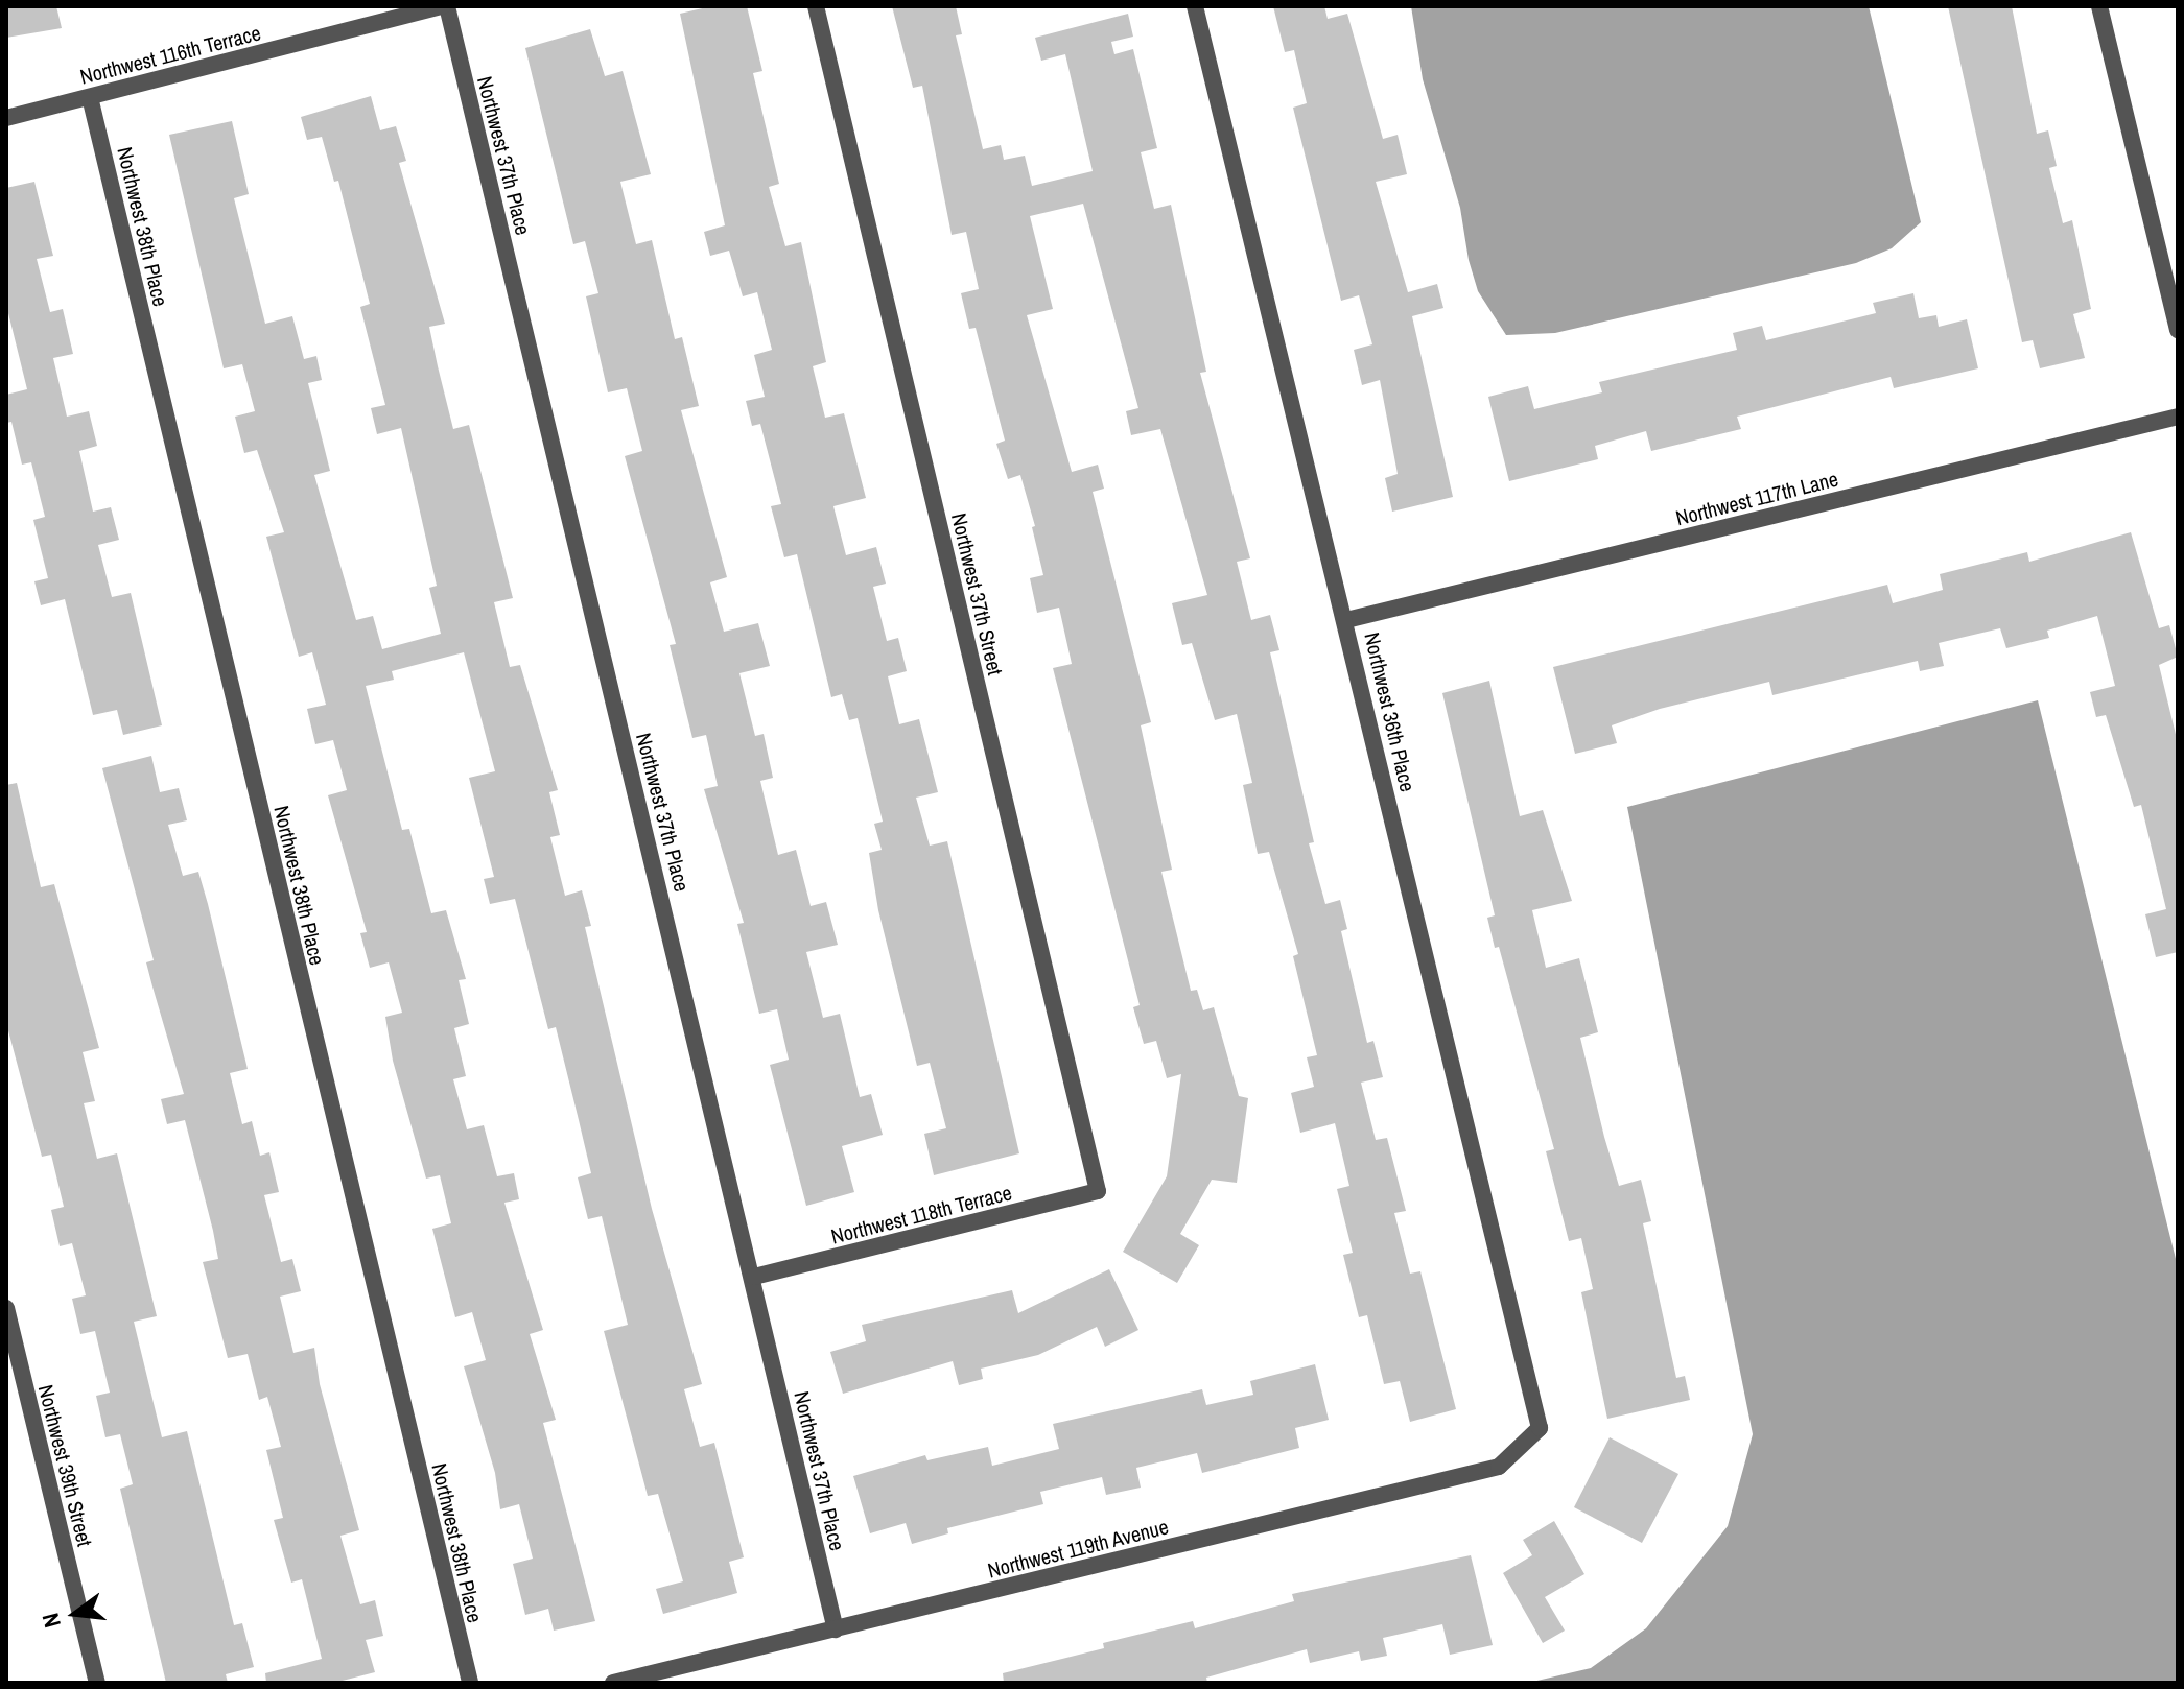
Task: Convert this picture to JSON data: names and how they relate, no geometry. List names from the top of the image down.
{
  "streets": {
    "street": [
      "Northwest 116th Terrace",
      "Northwest 37th Place",
      "Northwest 38th Place",
      "Northwest 117th Lane",
      "Northwest 37th Street",
      "Northwest 36th Place",
      "Northwest 118th Terrace",
      "Northwest 39th Street",
      "Northwest 119th Avenue"
    ]
  },
  "crossings": [
    ["Northwest 116th Terrace", "Northwest 37th Place"],
    ["Northwest 116th Terrace", "Northwest 38th Place"],
    ["Northwest 37th Place", "Northwest 118th Terrace"],
    ["Northwest 37th Place", "Northwest 119th Avenue"],
    ["Northwest 117th Lane", "Northwest 36th Place"],
    ["Northwest 37th Street", "Northwest 118th Terrace"],
    ["Northwest 36th Place", "Northwest 119th Avenue"]
  ],
  "north": "left"
}
